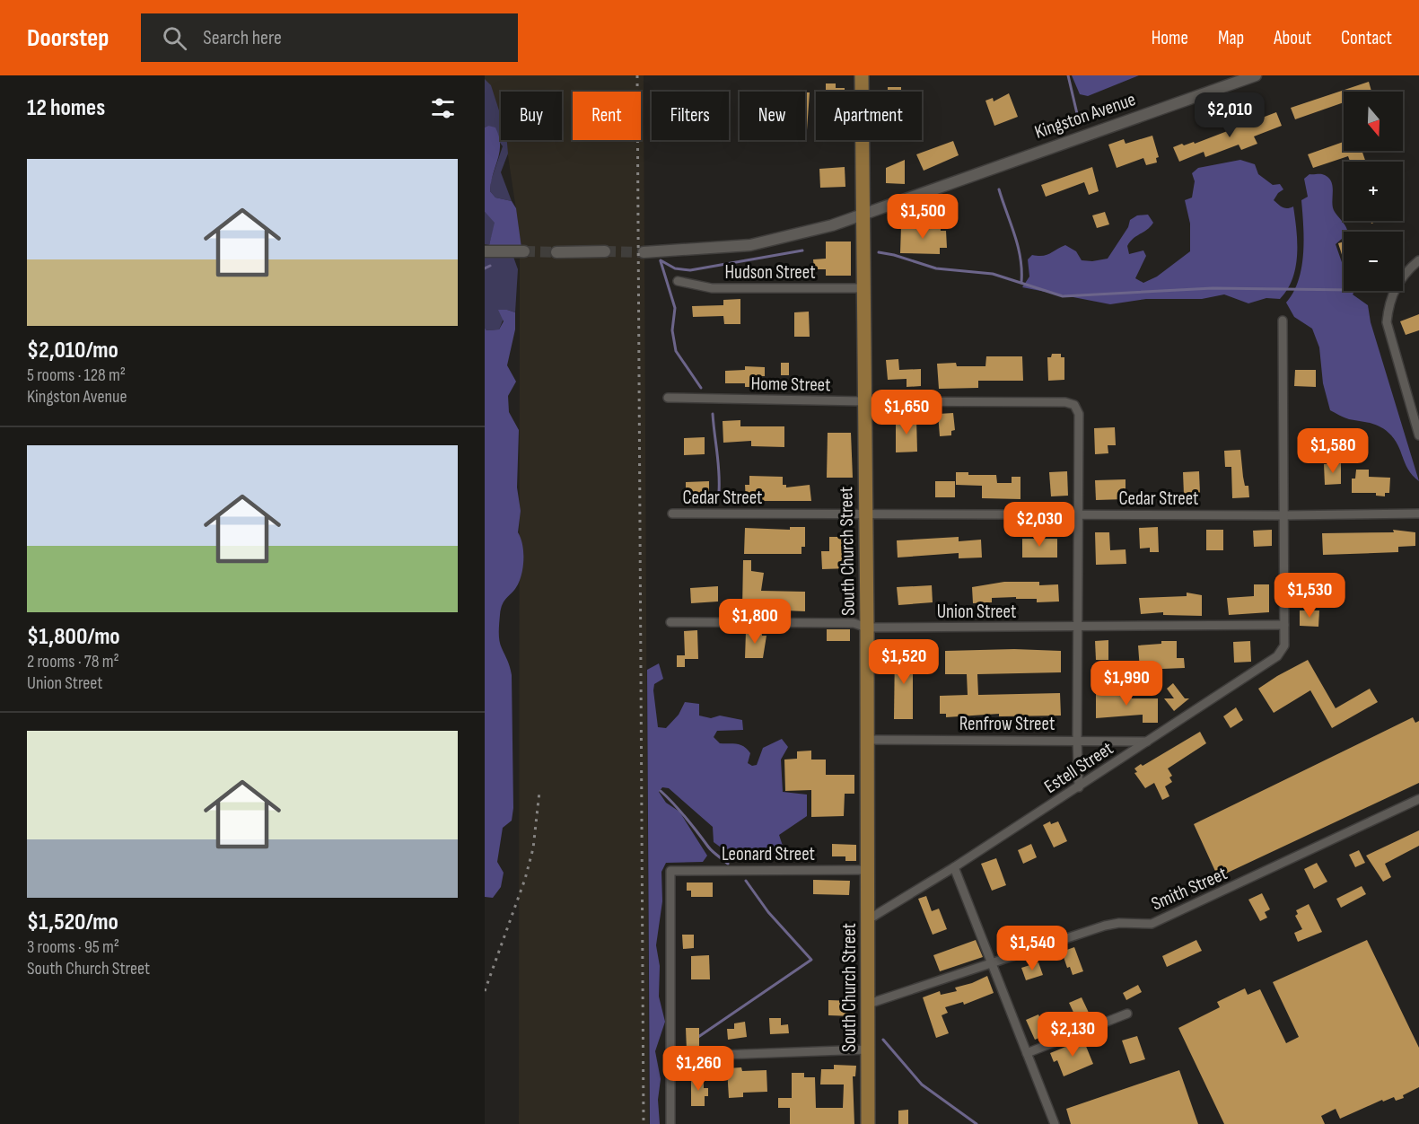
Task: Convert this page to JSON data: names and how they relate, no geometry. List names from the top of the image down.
{
  "streets": {
    "main road": ["South Church Street"],
    "street": [
      "Kingston Avenue",
      "Hudson Street",
      "Home Street",
      "Cedar Street",
      "Union Street",
      "Renfrow Street",
      "Estell Street",
      "Leonard Street",
      "Smith Street"
    ]
  },
  "crossings": [
    ["Kingston Avenue", "South Church Street"],
    ["Hudson Street", "South Church Street"],
    ["Home Street", "Cedar Street"],
    ["Home Street", "South Church Street"],
    ["Cedar Street", "South Church Street"],
    ["Cedar Street", "Estell Street"],
    ["South Church Street", "Union Street"],
    ["South Church Street", "Renfrow Street"],
    ["South Church Street", "Estell Street"],
    ["South Church Street", "Leonard Street"],
    ["South Church Street", "Smith Street"],
    ["Union Street", "Estell Street"],
    ["Renfrow Street", "Estell Street"]
  ],
  "north": "bottom",
  "page": {
    "header": "Doorstep",
    "search": "Search here",
    "nav": [
      "Home",
      "Map",
      "About",
      "Contact"
    ],
    "heading": "12 homes",
    "map_buttons": ["+", "−"],
    "chip": [
      "Buy",
      "Rent",
      "Filters",
      "New",
      "Apartment"
    ],
    "price": [
      "$2,010",
      "$1,500",
      "$1,650",
      "$1,580",
      "$2,030",
      "$1,530",
      "$1,800",
      "$1,520",
      "$1,990",
      "$1,540",
      "$2,130",
      "$1,260"
    ],
    "list": [
      {
        "name": "$2,010/mo",
        "note": "5 rooms · 128 m² · Kingston Avenue"
      },
      {
        "name": "$1,800/mo",
        "note": "2 rooms · 78 m² · Union Street"
      },
      {
        "name": "$1,520/mo",
        "note": "3 rooms · 95 m² · South Church Street"
      }
    ]
  }
}
